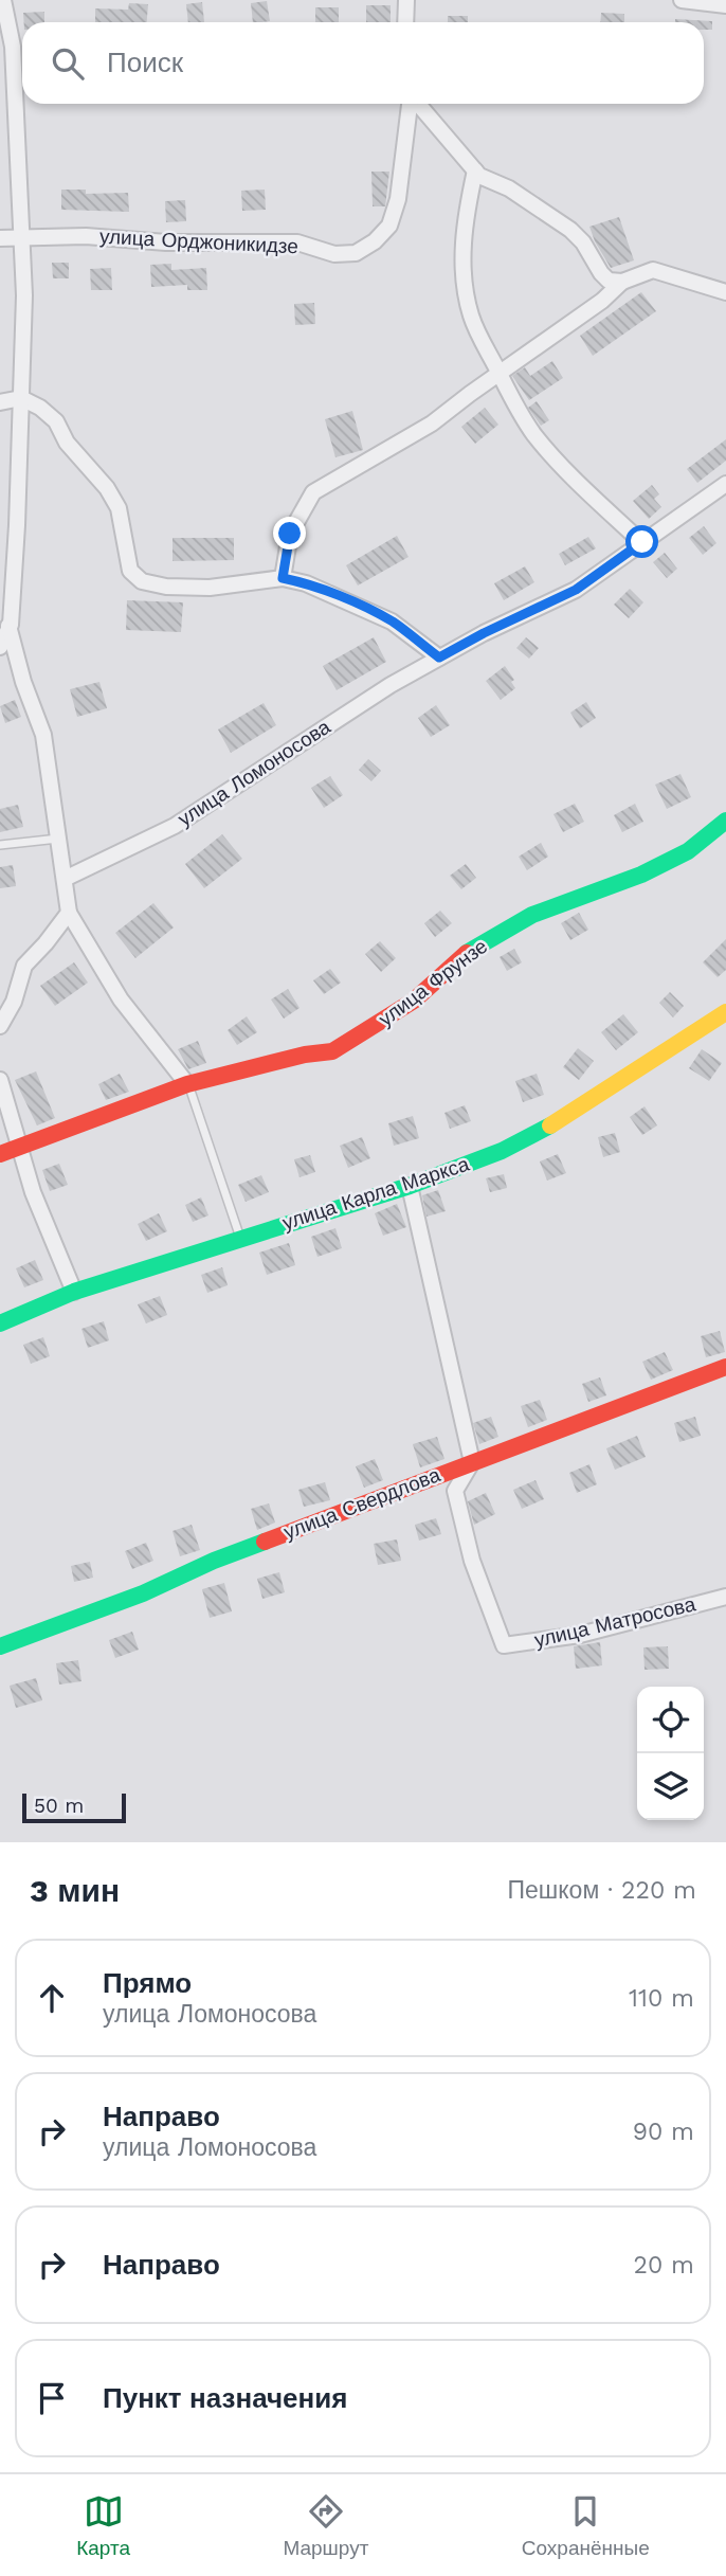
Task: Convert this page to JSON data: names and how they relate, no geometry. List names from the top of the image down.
{
  "streets": {
    "street": [
      "улица Орджоникидзе",
      "улица Ломоносова",
      "улица Фрунзе",
      "улица Карла Маркса",
      "улица Свердлова",
      "улица Матросова"
    ]
  },
  "crossings": [
    ["улица Свердлова", "улица Матросова"]
  ],
  "scale_bar": "50 m",
  "page": {
    "search": "Поиск",
    "scale": "50 m",
    "heading": ["3 мин", "Пешком · 220 m"],
    "list": [
      ["Прямо", "улица Ломоносова", "110 m"],
      ["Направо", "улица Ломоносова", "90 m"],
      ["Направо", "20 m"],
      "Пункт назначения"
    ],
    "nav": ["Карта", "Маршрут", "Сохранённые"]
  }
}
